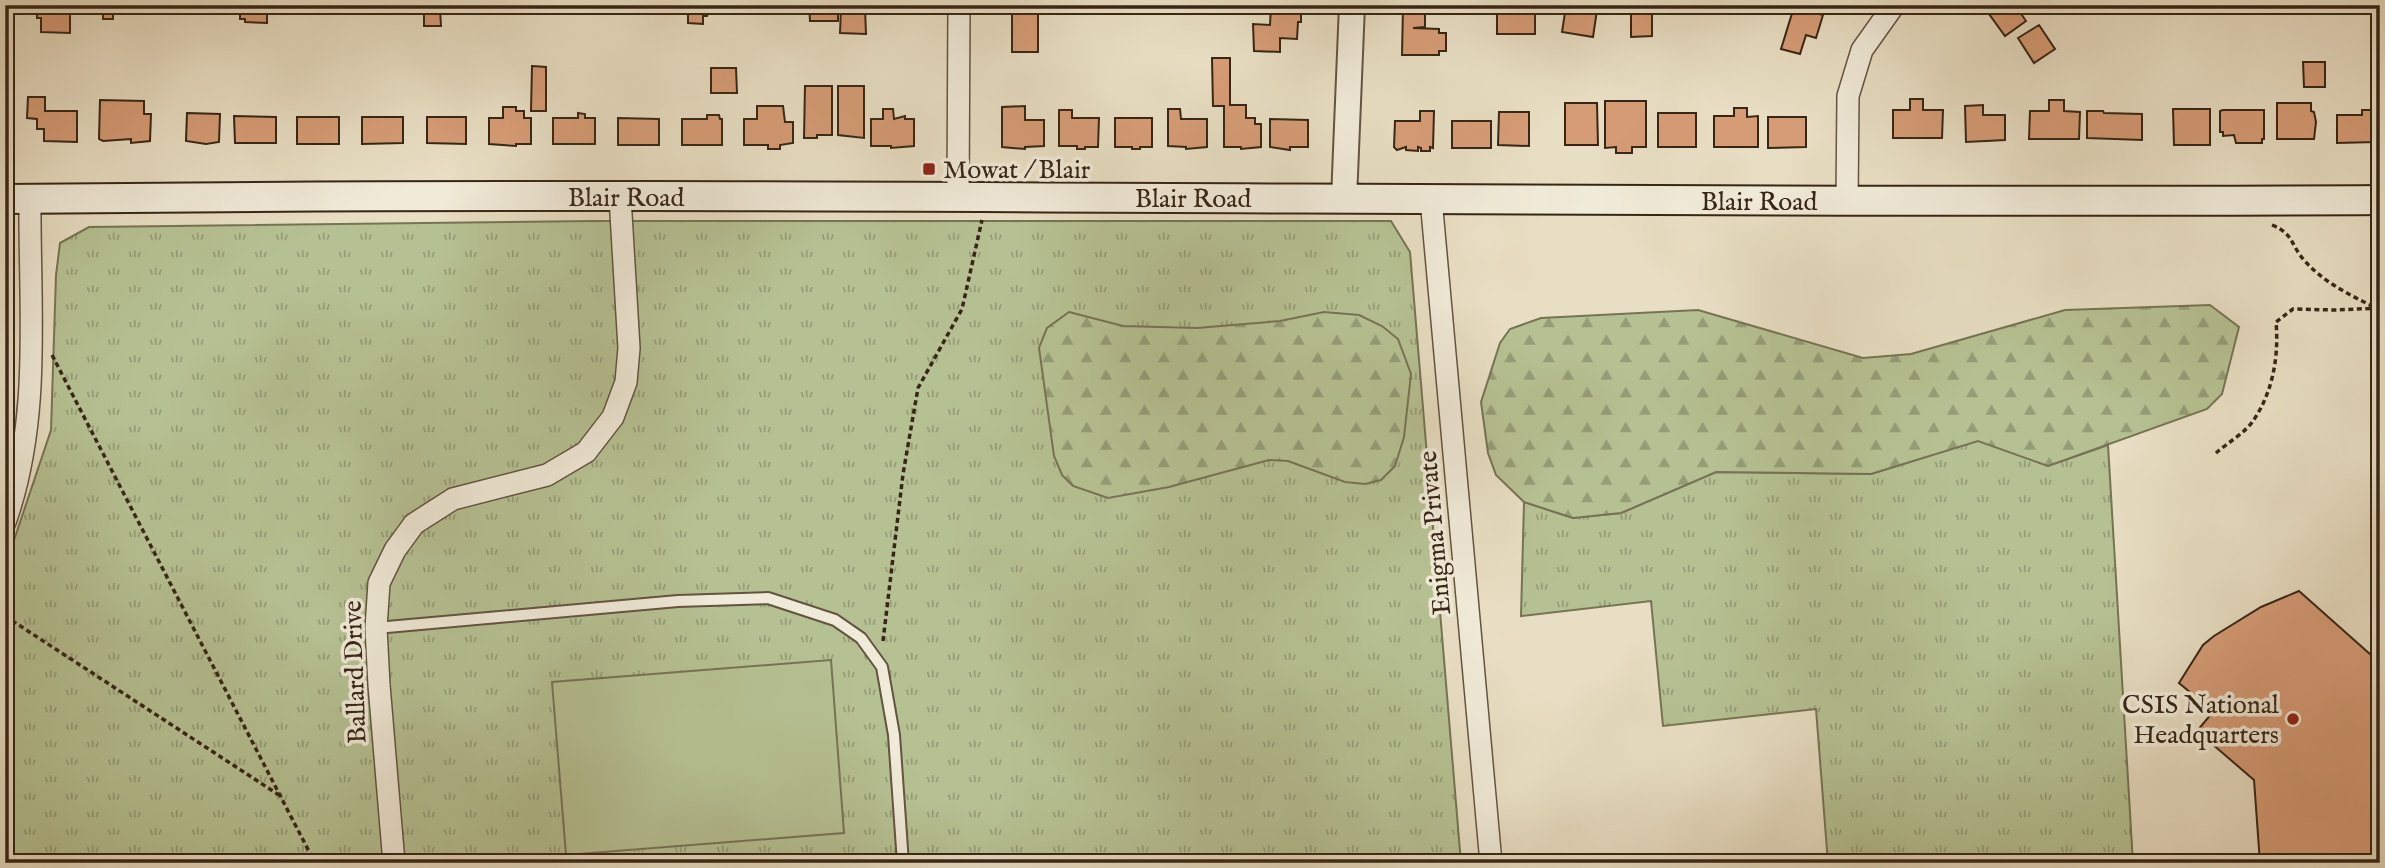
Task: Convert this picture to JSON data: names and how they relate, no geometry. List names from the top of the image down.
{
  "streets": {
    "main road": ["Blair Road"],
    "street": ["Enigma Private", "Ballard Drive"]
  },
  "crossings": [
    ["Blair Road", "Enigma Private"],
    ["Blair Road", "Ballard Drive"]
  ],
  "places": {
    "transit": ["Mowat / Blair"],
    "other": ["CSIS National Headquarters"]
  }
}
